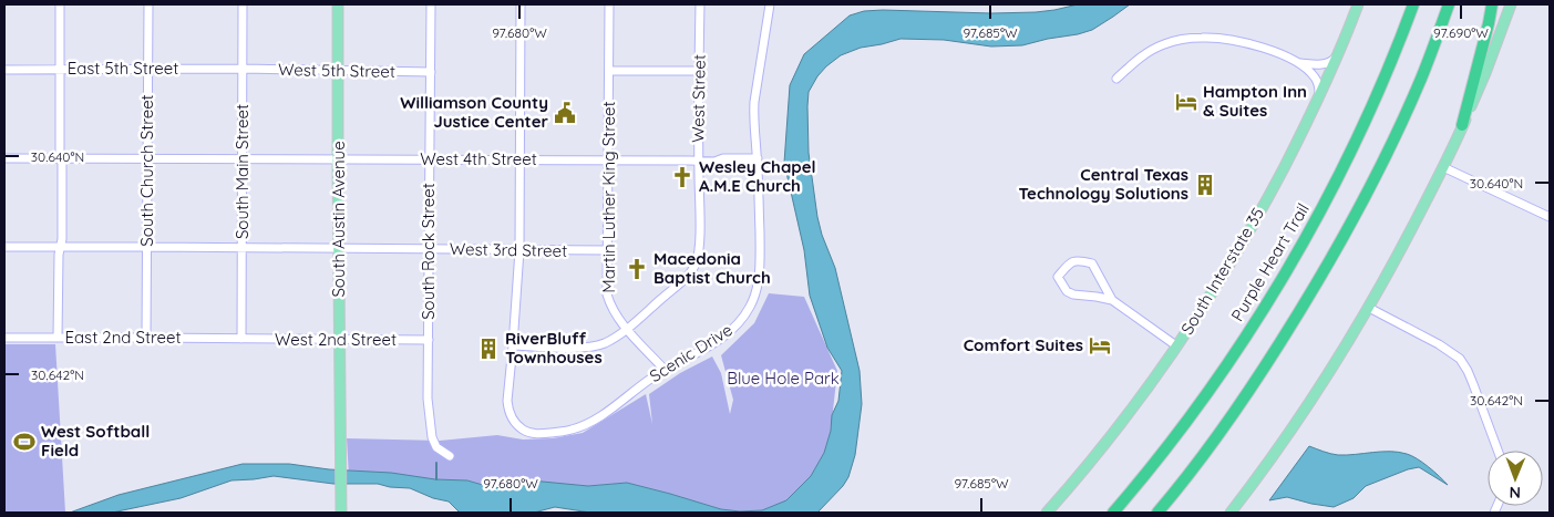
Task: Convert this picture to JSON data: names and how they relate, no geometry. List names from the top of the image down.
{
  "streets": {
    "highway": ["Purple Heart Trail"],
    "main road": ["South Austin Avenue", "South Interstate 35"],
    "street": [
      "East 5th Street",
      "West 5th Street",
      "West Street",
      "West 4th Street",
      "South Church Street",
      "South Main Street",
      "Martin Luther King Street",
      "West 3rd Street",
      "South Rock Street",
      "East 2nd Street",
      "West 2nd Street",
      "Scenic Drive"
    ]
  },
  "crossings": [
    ["East 5th Street", "West 5th Street"],
    ["East 5th Street", "South Church Street"],
    ["East 5th Street", "South Main Street"],
    ["West 5th Street", "South Main Street"],
    ["West 5th Street", "South Austin Avenue"],
    ["West 5th Street", "South Rock Street"],
    ["West Street", "West 4th Street"],
    ["West Street", "Martin Luther King Street"],
    ["West 4th Street", "South Church Street"],
    ["West 4th Street", "South Main Street"],
    ["West 4th Street", "Martin Luther King Street"],
    ["West 4th Street", "South Austin Avenue"],
    ["West 4th Street", "South Rock Street"],
    ["West 4th Street", "Scenic Drive"],
    ["South Church Street", "West 3rd Street"],
    ["South Church Street", "East 2nd Street"],
    ["South Main Street", "West 3rd Street"],
    ["South Main Street", "East 2nd Street"],
    ["South Main Street", "West 2nd Street"],
    ["Martin Luther King Street", "West 3rd Street"],
    ["Martin Luther King Street", "Scenic Drive"],
    ["South Austin Avenue", "West 3rd Street"],
    ["South Austin Avenue", "West 2nd Street"],
    ["West 3rd Street", "South Rock Street"],
    ["West 3rd Street", "Scenic Drive"],
    ["South Rock Street", "West 2nd Street"],
    ["East 2nd Street", "West 2nd Street"]
  ],
  "parks": ["Blue Hole Park"],
  "places": {
    "hotel": ["Hampton Inn & Suites", "Comfort Suites"],
    "public building": ["Williamson County Justice Center"],
    "church": ["Wesley Chapel A.M.E Church", "Macedonia Baptist Church"],
    "building": ["Central Texas Technology Solutions", "RiverBluff Townhouses"],
    "sports": ["West Softball Field"]
  },
  "north": "bottom",
  "coordinates": [
    "97.680°W",
    "97.685°W",
    "97.690°W",
    "30.640°N",
    "30.642°N"
  ]
}
